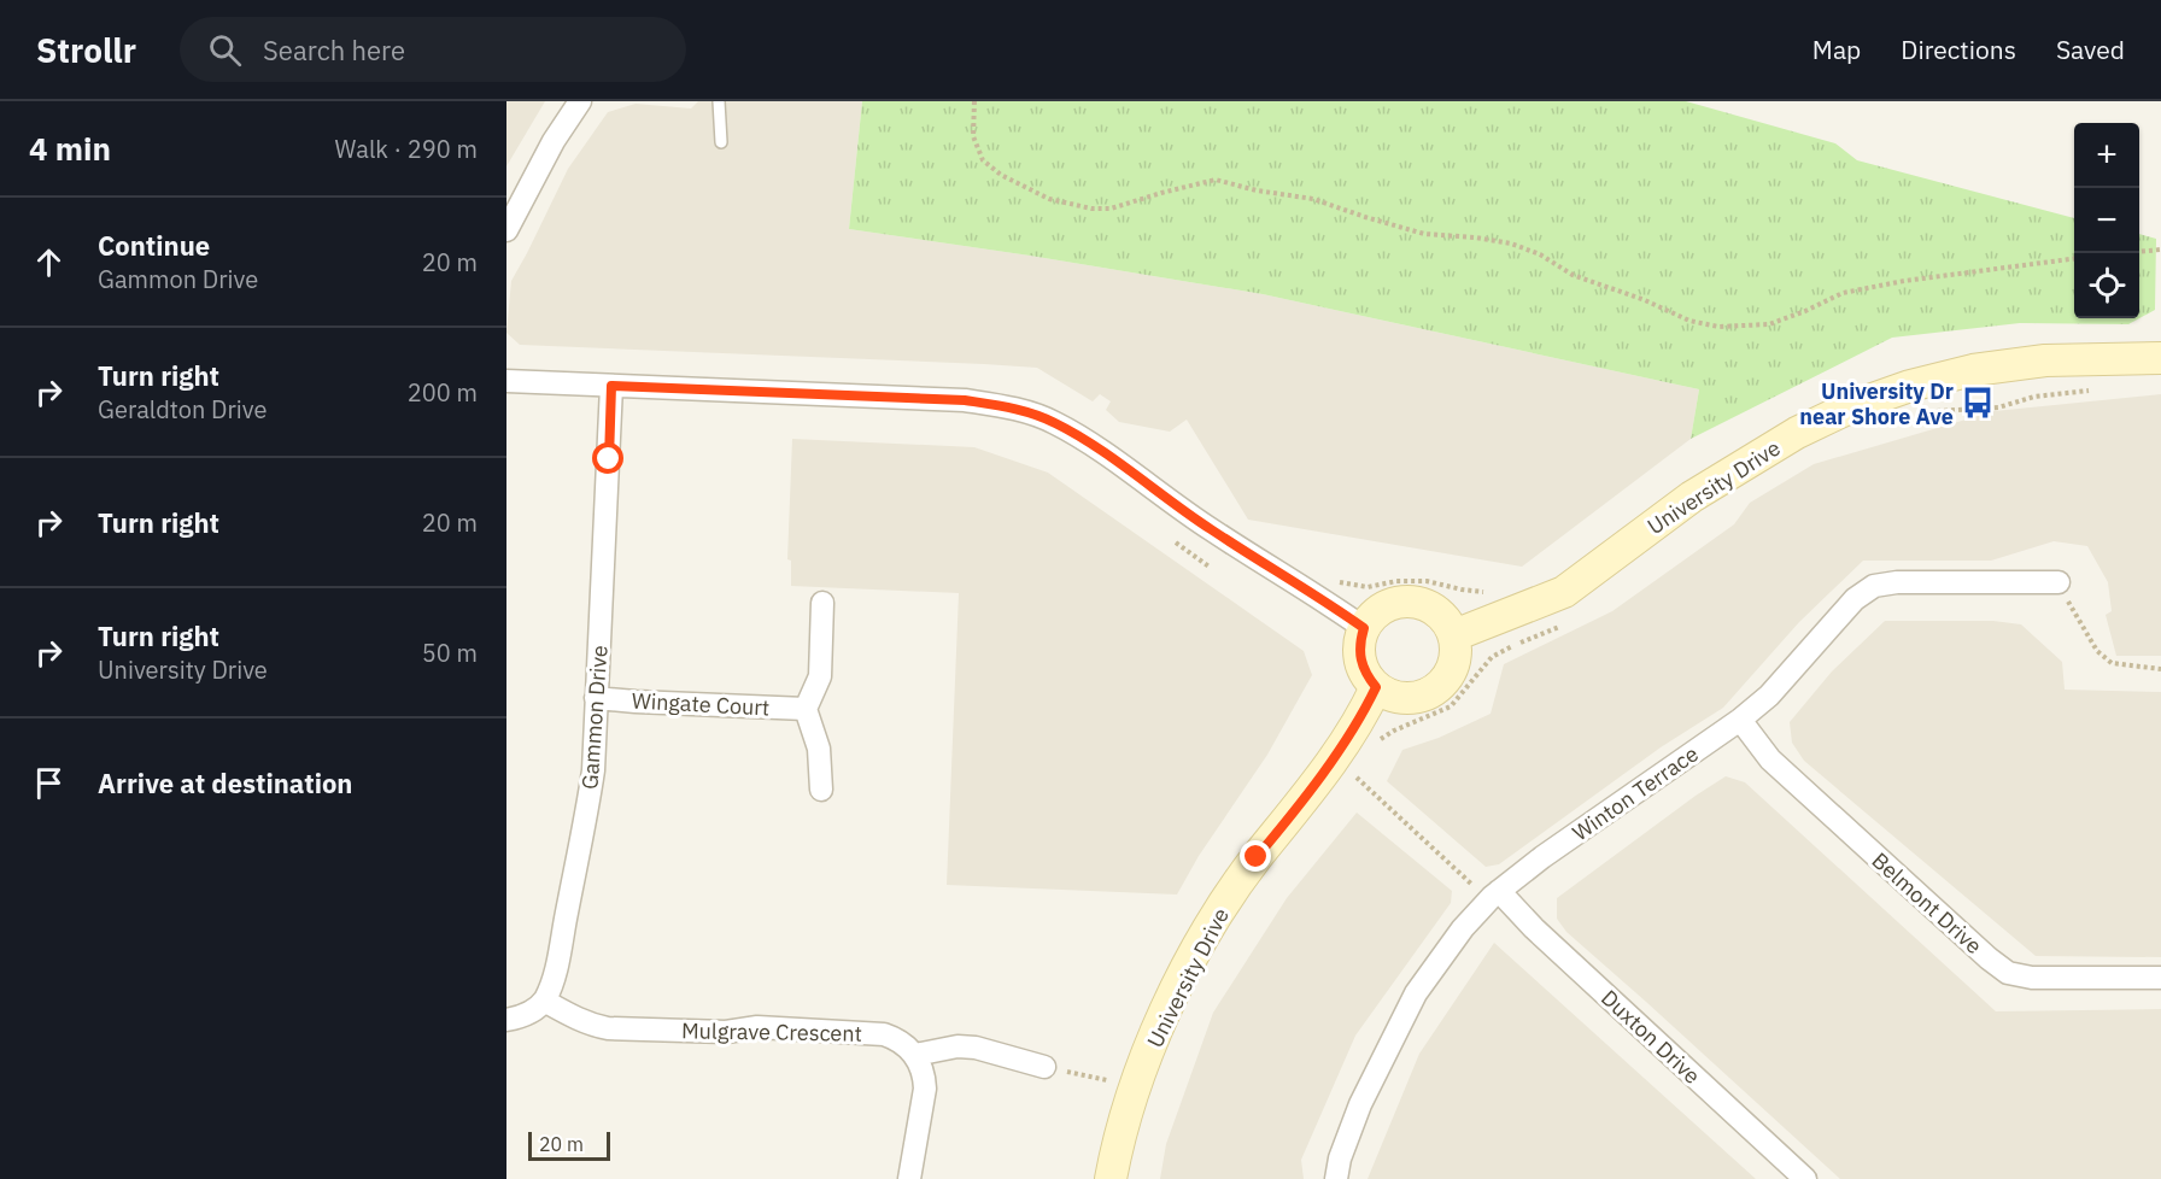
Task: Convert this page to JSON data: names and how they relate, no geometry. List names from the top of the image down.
{
  "streets": {
    "street": [
      "University Drive",
      "Wingate Court",
      "Gammon Drive",
      "Winton Terrace",
      "Belmont Drive",
      "Mulgrave Crescent",
      "Duxton Drive"
    ]
  },
  "crossings": [
    ["Wingate Court", "Gammon Drive"],
    ["Gammon Drive", "Mulgrave Crescent"],
    ["Winton Terrace", "Belmont Drive"],
    ["Winton Terrace", "Duxton Drive"]
  ],
  "places": {
    "bus stop": ["University Dr near Shore Ave"]
  },
  "scale_bar": "20 m",
  "page": {
    "header": "Strollr",
    "search": "Search here",
    "nav": ["Map", "Directions", "Saved"],
    "heading": ["4 min", "Walk · 290 m"],
    "map_buttons": ["+", "−"],
    "list": [
      ["Continue", "Gammon Drive", "20 m"],
      ["Turn right", "Geraldton Drive", "200 m"],
      ["Turn right", "20 m"],
      ["Turn right", "University Drive", "50 m"],
      "Arrive at destination"
    ],
    "scale": "20 m"
  }
}
